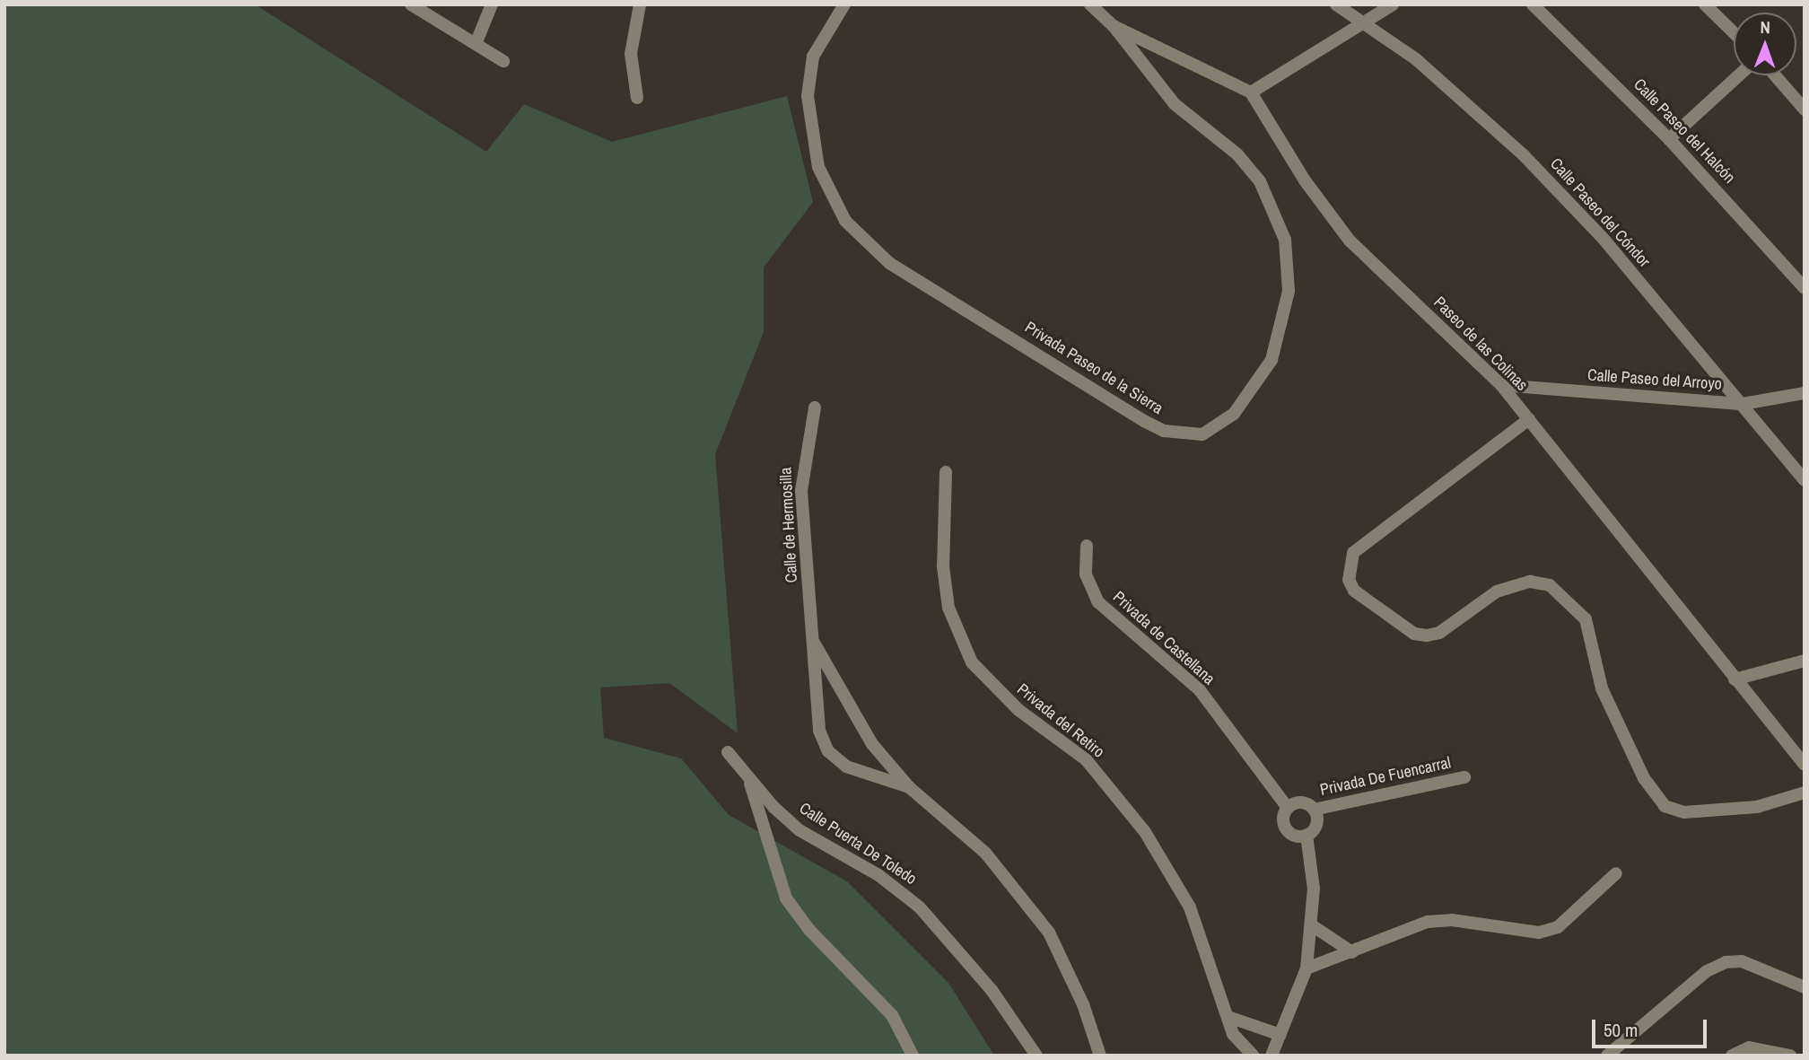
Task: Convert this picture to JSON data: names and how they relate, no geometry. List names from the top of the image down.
{
  "streets": {
    "street": [
      "Calle Paseo del Halcón",
      "Calle Paseo del Cóndor",
      "Paseo de las Colinas",
      "Privada Paseo de la Sierra",
      "Calle Paseo del Arroyo",
      "Calle de Hermosilla",
      "Privada de Castellana",
      "Privada del Retiro",
      "Privada De Fuencarral",
      "Calle Puerta De Toledo"
    ]
  },
  "crossings": [
    ["Calle Paseo del Cóndor", "Calle Paseo del Arroyo"],
    ["Paseo de las Colinas", "Calle Paseo del Arroyo"],
    ["Privada de Castellana", "Privada De Fuencarral"]
  ],
  "scale_bar": "50 m",
  "north": "top"
}
